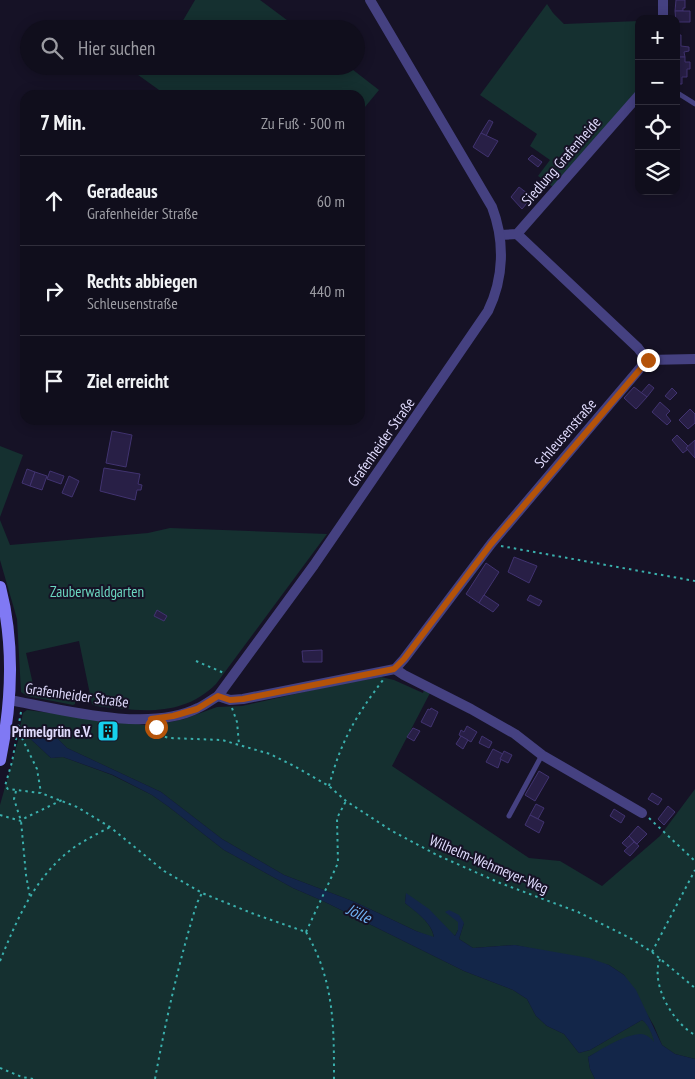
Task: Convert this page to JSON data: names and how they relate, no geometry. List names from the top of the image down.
{
  "streets": {
    "street": ["Siedlung Grafenheide", "Schleusenstraße", "Grafenheider Straße"],
    "path": ["Wilhelm-Wehmeyer-Weg"]
  },
  "crossings": [
    ["Grafenheider Straße", "Wilhelm-Wehmeyer-Weg"]
  ],
  "water": ["Jölle"],
  "parks": ["Zauberwaldgarten"],
  "places": {
    "building": ["Primelgrün e.V."]
  },
  "page": {
    "map_buttons": ["+", "−"],
    "search": "Hier suchen",
    "heading": ["7 Min.", "Zu Fuß · 500 m"],
    "list": [
      ["Geradeaus", "Grafenheider Straße", "60 m"],
      ["Rechts abbiegen", "Schleusenstraße", "440 m"],
      "Ziel erreicht"
    ]
  }
}
